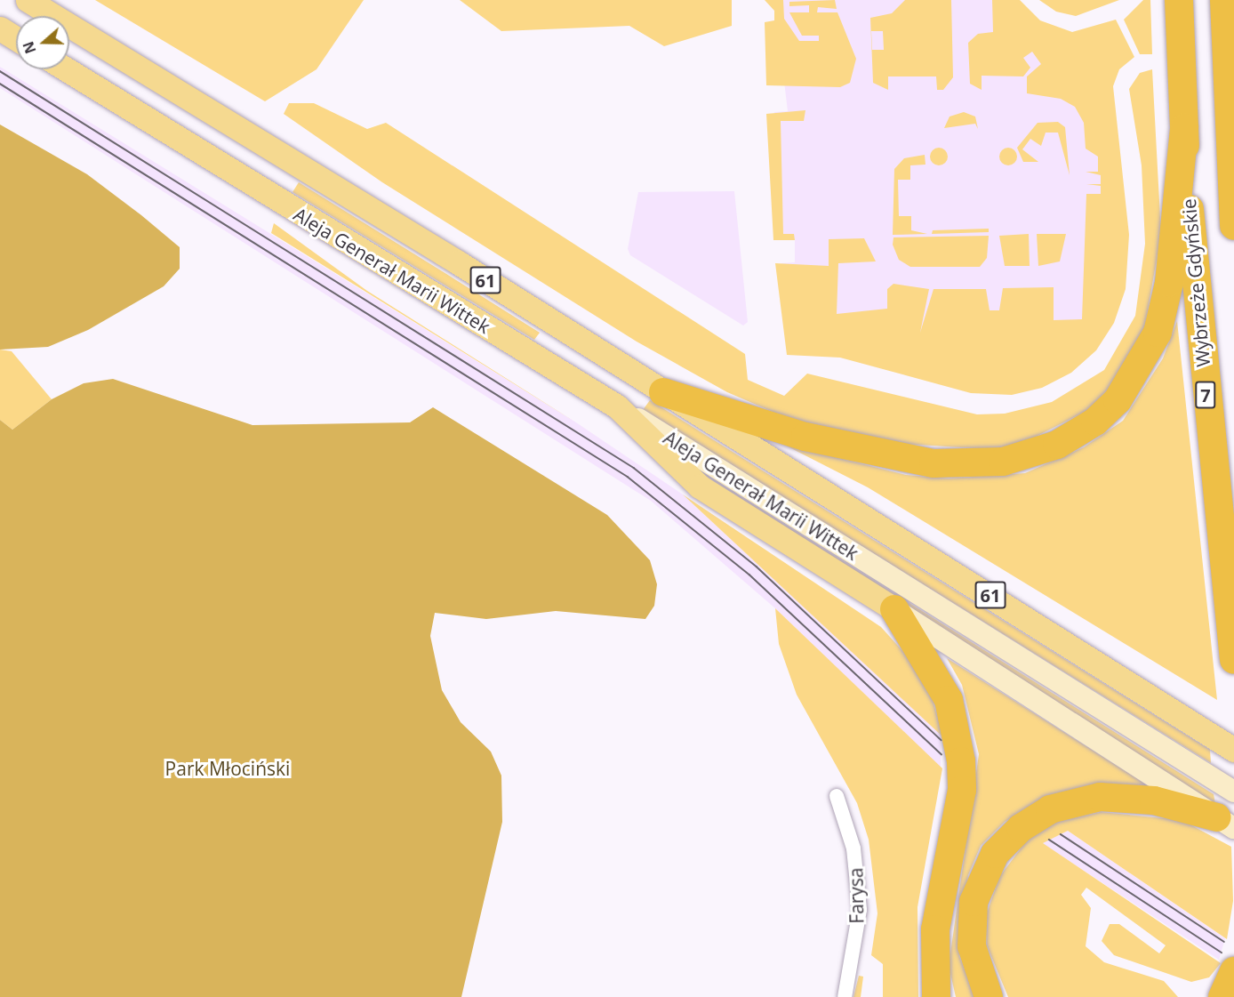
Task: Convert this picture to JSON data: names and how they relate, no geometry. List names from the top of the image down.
{
  "streets": {
    "highway": ["Wybrzeże Gdyńskie", "7"],
    "main road": ["Aleja Generał Marii Wittek", "61"],
    "street": ["Farysa"]
  },
  "crossings": [
    ["Aleja Generał Marii Wittek", "61"]
  ],
  "parks": ["Park Młociński"],
  "north": "left"
}
